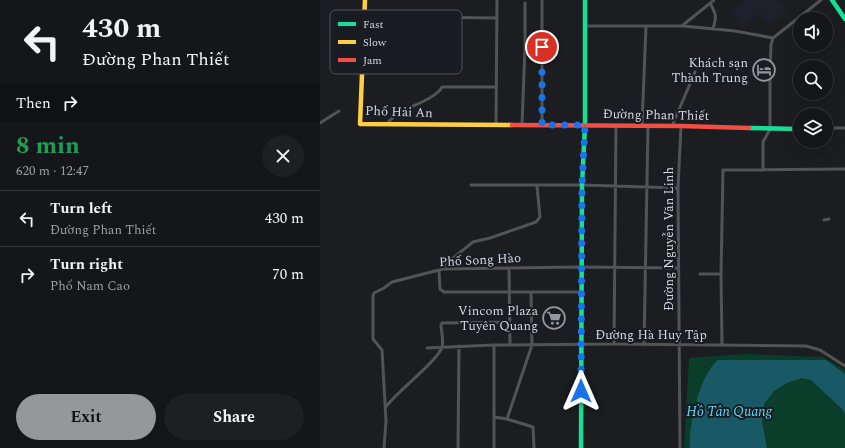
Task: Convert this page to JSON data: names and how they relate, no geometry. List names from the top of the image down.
{
  "streets": {
    "street": [
      "Phố Hải An",
      "Đường Phan Thiết",
      "Đường Nguyễn Văn Linh",
      "Phố Song Hào",
      "Đường Hà Huy Tập"
    ]
  },
  "crossings": [
    ["Phố Hải An", "Đường Phan Thiết"],
    ["Đường Phan Thiết", "Đường Nguyễn Văn Linh"],
    ["Đường Nguyễn Văn Linh", "Phố Song Hào"],
    ["Đường Nguyễn Văn Linh", "Đường Hà Huy Tập"]
  ],
  "water": ["Hồ Tân Quang"],
  "places": {
    "hotel": ["Khách sạn Thành Trung"],
    "supermarket": ["Vincom Plaza Tuyên Quang"]
  },
  "legend": ["Fast", "Slow", "Jam"],
  "page": {
    "turn": ["430 m", "Đường Phan Thiết"],
    "then": "Then",
    "heading": ["8 min", "620 m · 12:47"],
    "list": [
      {
        "name": "Turn left",
        "note": "Đường Phan Thiết",
        "value": "430 m"
      },
      {
        "name": "Turn right",
        "note": "Phố Nam Cao",
        "value": "70 m"
      }
    ],
    "buttons": ["Exit", "Share"]
  }
}
